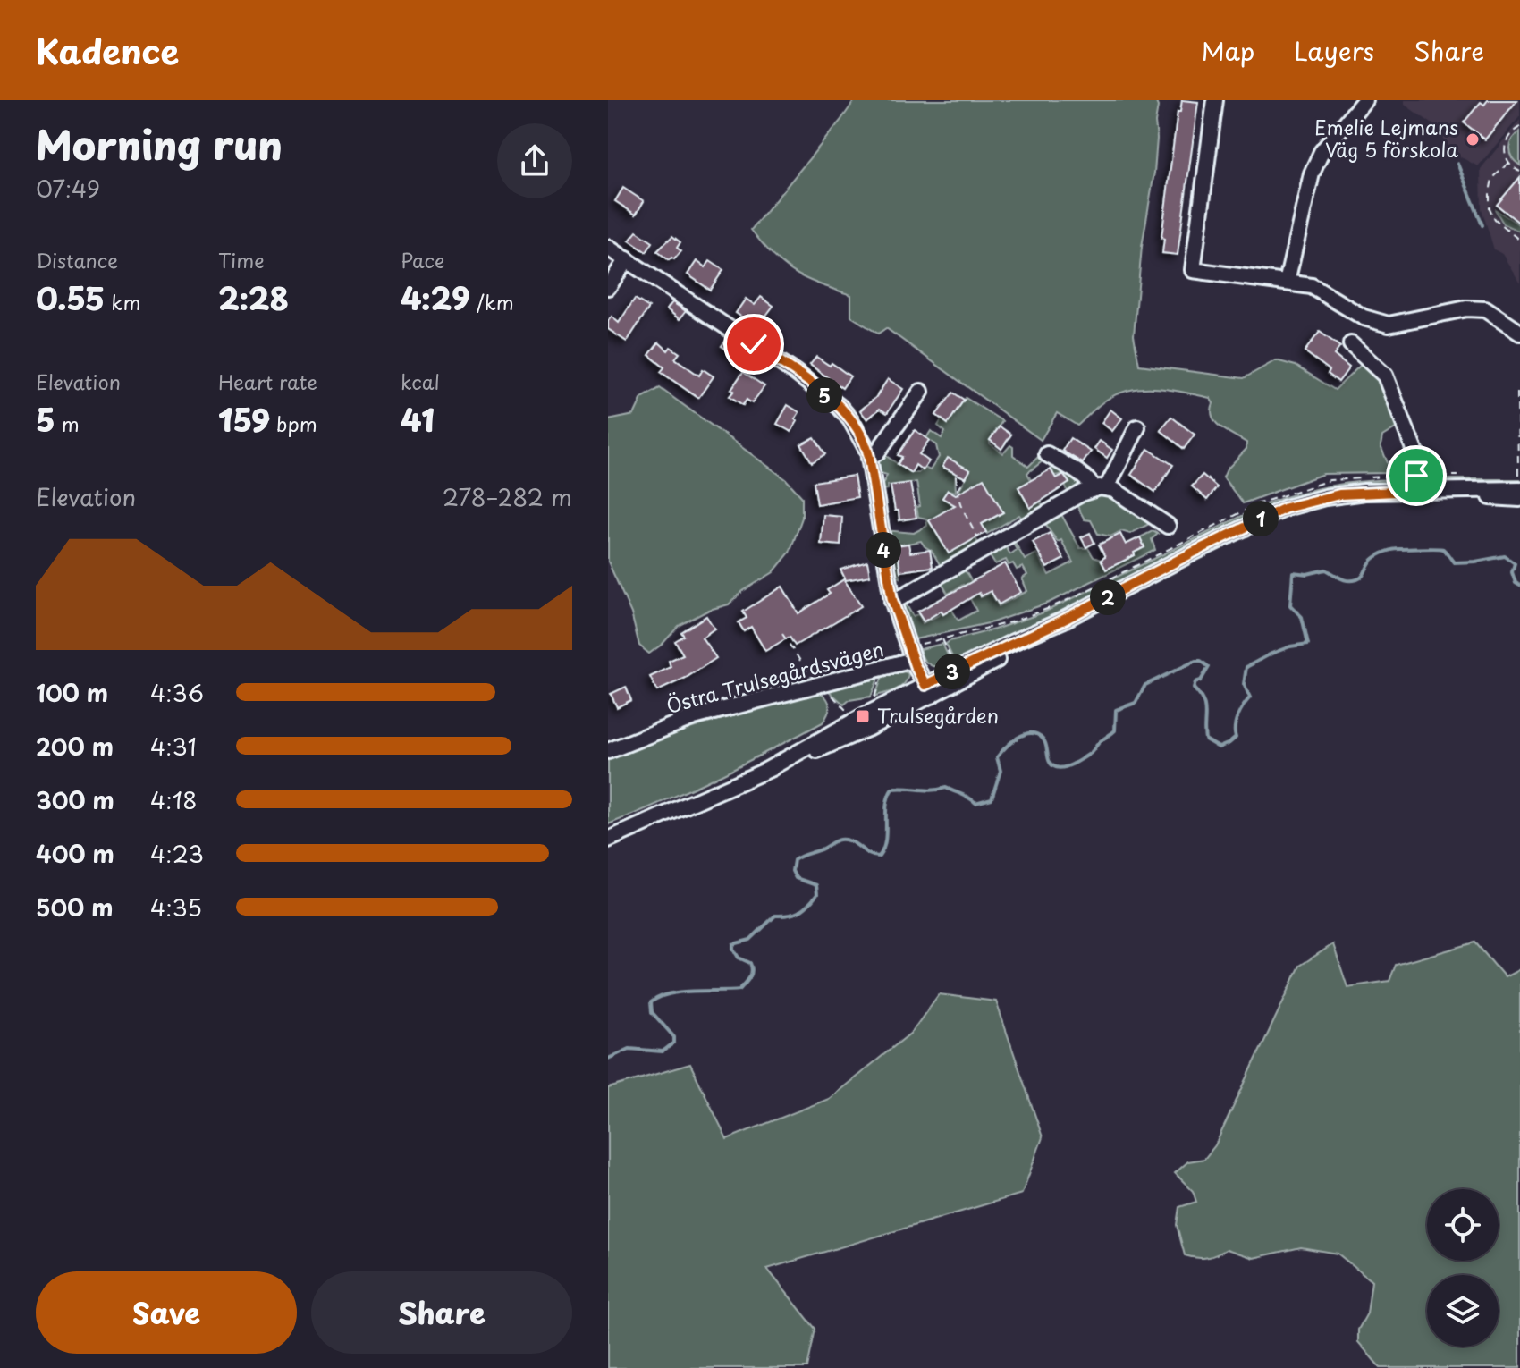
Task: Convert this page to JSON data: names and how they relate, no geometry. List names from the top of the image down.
{
  "streets": {
    "street": ["Östra Trulsegårdsvägen"]
  },
  "places": {
    "other": ["Emelie Lejmans Väg 5 förskola"],
    "transit": ["Trulsegården"]
  },
  "page": {
    "header": "Kadence",
    "nav": ["Map", "Layers", "Share"],
    "heading": ["Morning run", "07:49"],
    "stats": [
      ["Distance", "0.55 km"],
      ["Time", "2:28"],
      ["Pace", "4:29 /km"],
      ["Elevation", "5 m"],
      ["Heart rate", "159 bpm"],
      ["kcal", "41"]
    ],
    "pins": [
      "5",
      "1",
      "4",
      "2",
      "3"
    ],
    "chart": ["Elevation", "278–282 m"],
    "list": [
      {
        "name": "100 m",
        "note": "4:36"
      },
      {
        "name": "200 m",
        "note": "4:31"
      },
      {
        "name": "300 m",
        "note": "4:18"
      },
      {
        "name": "400 m",
        "note": "4:23"
      },
      {
        "name": "500 m",
        "note": "4:35"
      }
    ],
    "buttons": ["Save", "Share"]
  }
}
